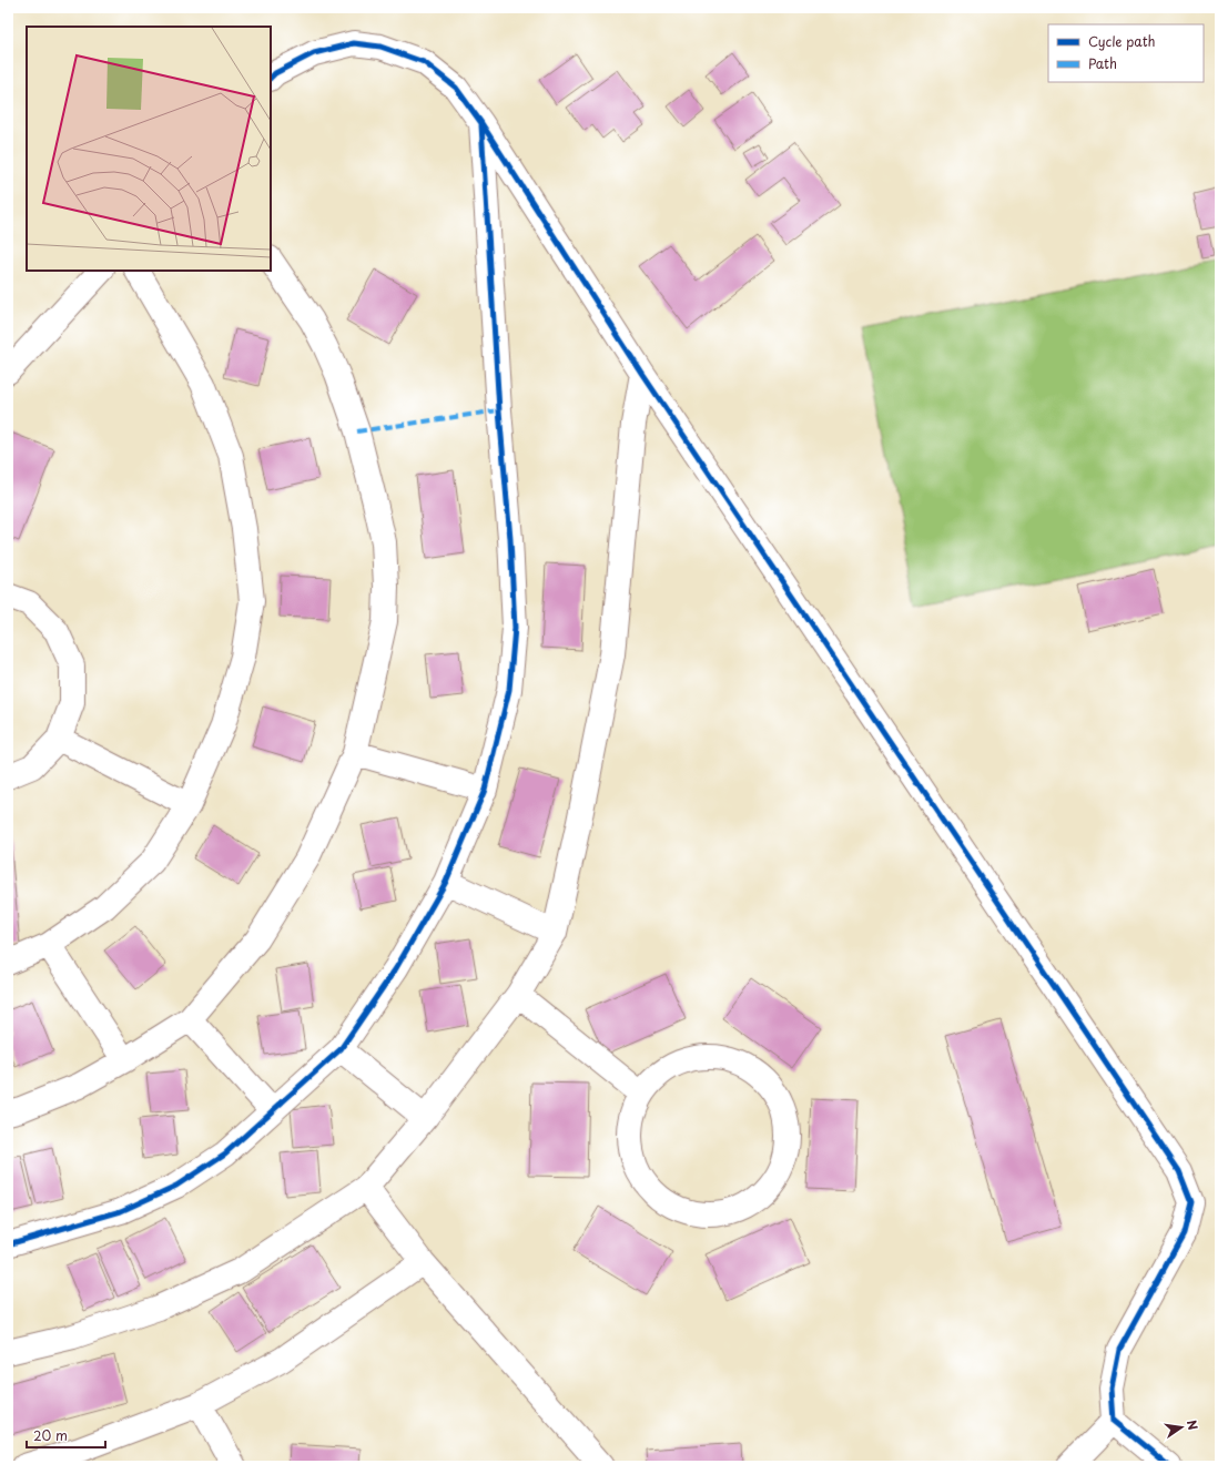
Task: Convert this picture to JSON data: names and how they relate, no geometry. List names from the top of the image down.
{
  "legend": ["Cycle path", "Path"],
  "scale_bar": "20 m",
  "north": "right"
}
